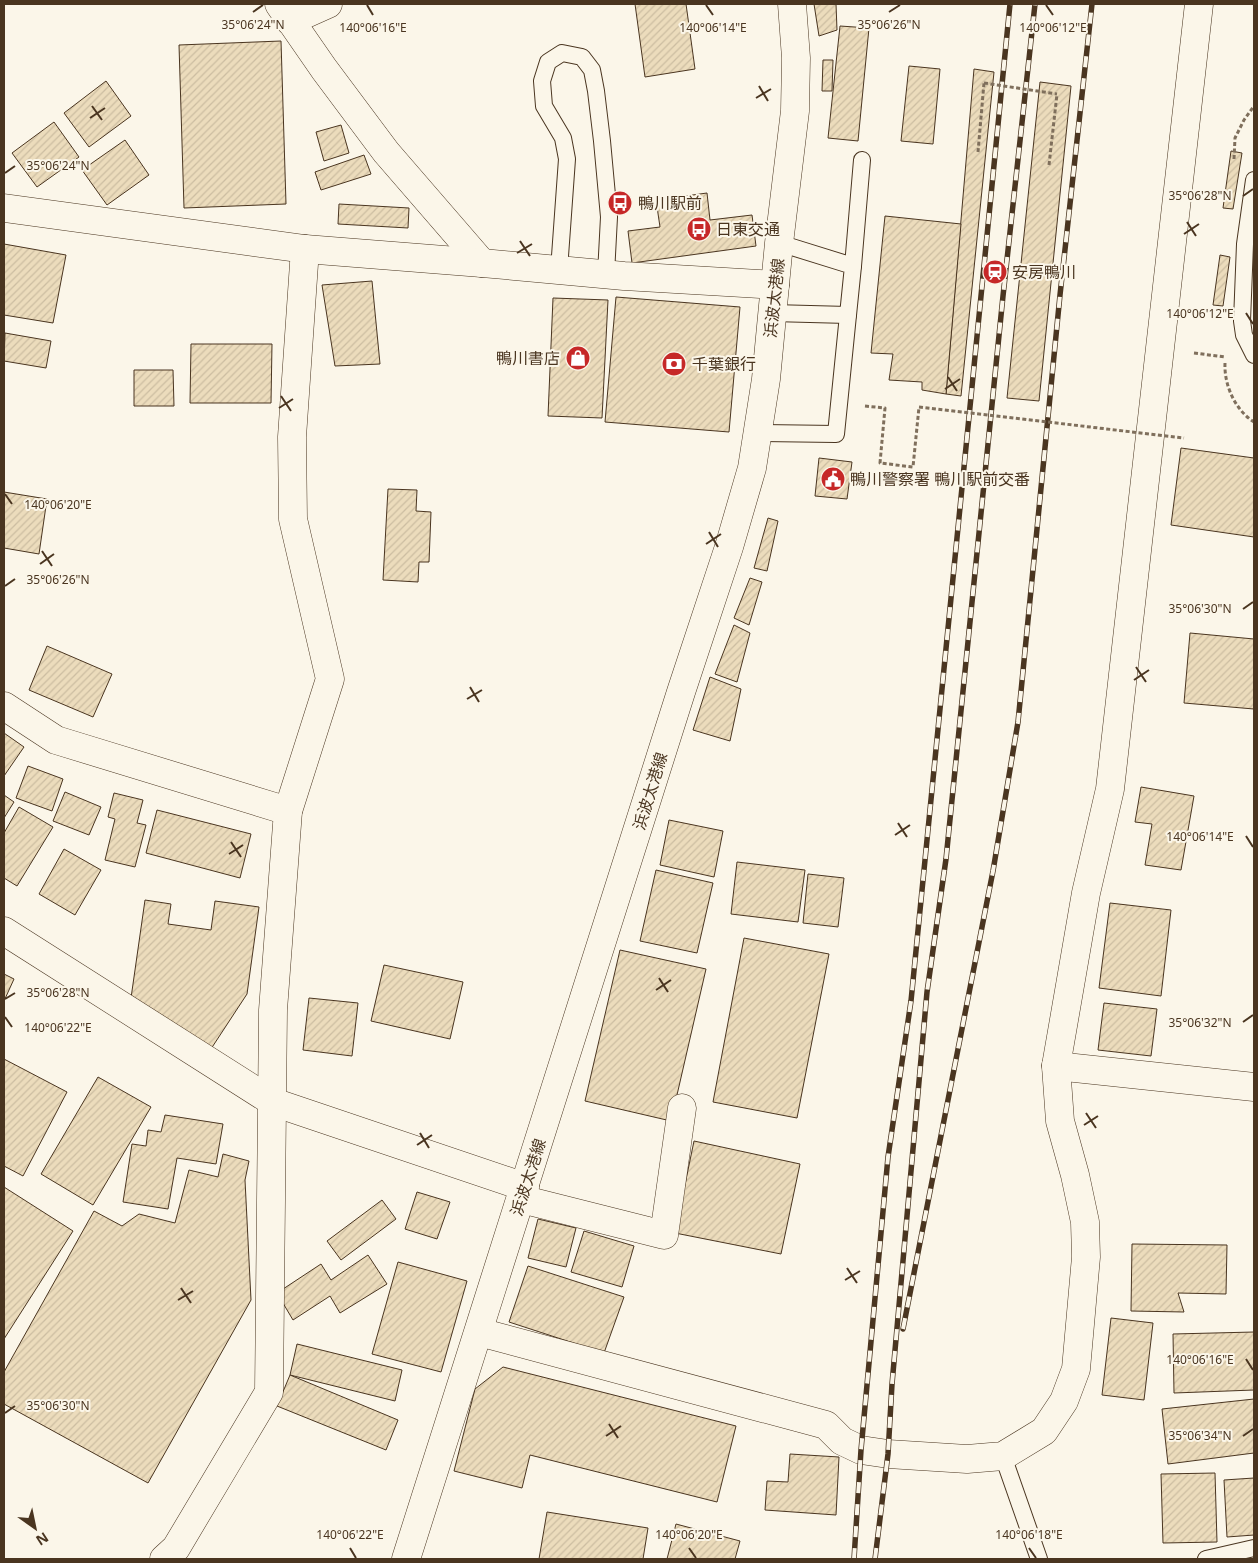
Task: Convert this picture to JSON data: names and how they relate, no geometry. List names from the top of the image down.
{
  "streets": {
    "street": ["浜波太港線"]
  },
  "places": {
    "bus stop": ["鴨川駅前", "日東交通"],
    "station": ["安房鴨川"],
    "shop": ["鴨川書店"],
    "bank": ["千葉銀行"],
    "public building": ["鴨川警察署 鴨川駅前交番"]
  },
  "north": "bottom right",
  "coordinates": [
    "35°06'24\"N",
    "35°06'26\"N",
    "140°06'16\"E",
    "140°06'14\"E",
    "140°06'12\"E",
    "35°06'28\"N",
    "140°06'20\"E",
    "35°06'30\"N",
    "35°06'32\"N",
    "140°06'22\"E",
    "35°06'34\"N",
    "140°06'18\"E"
  ]
}
